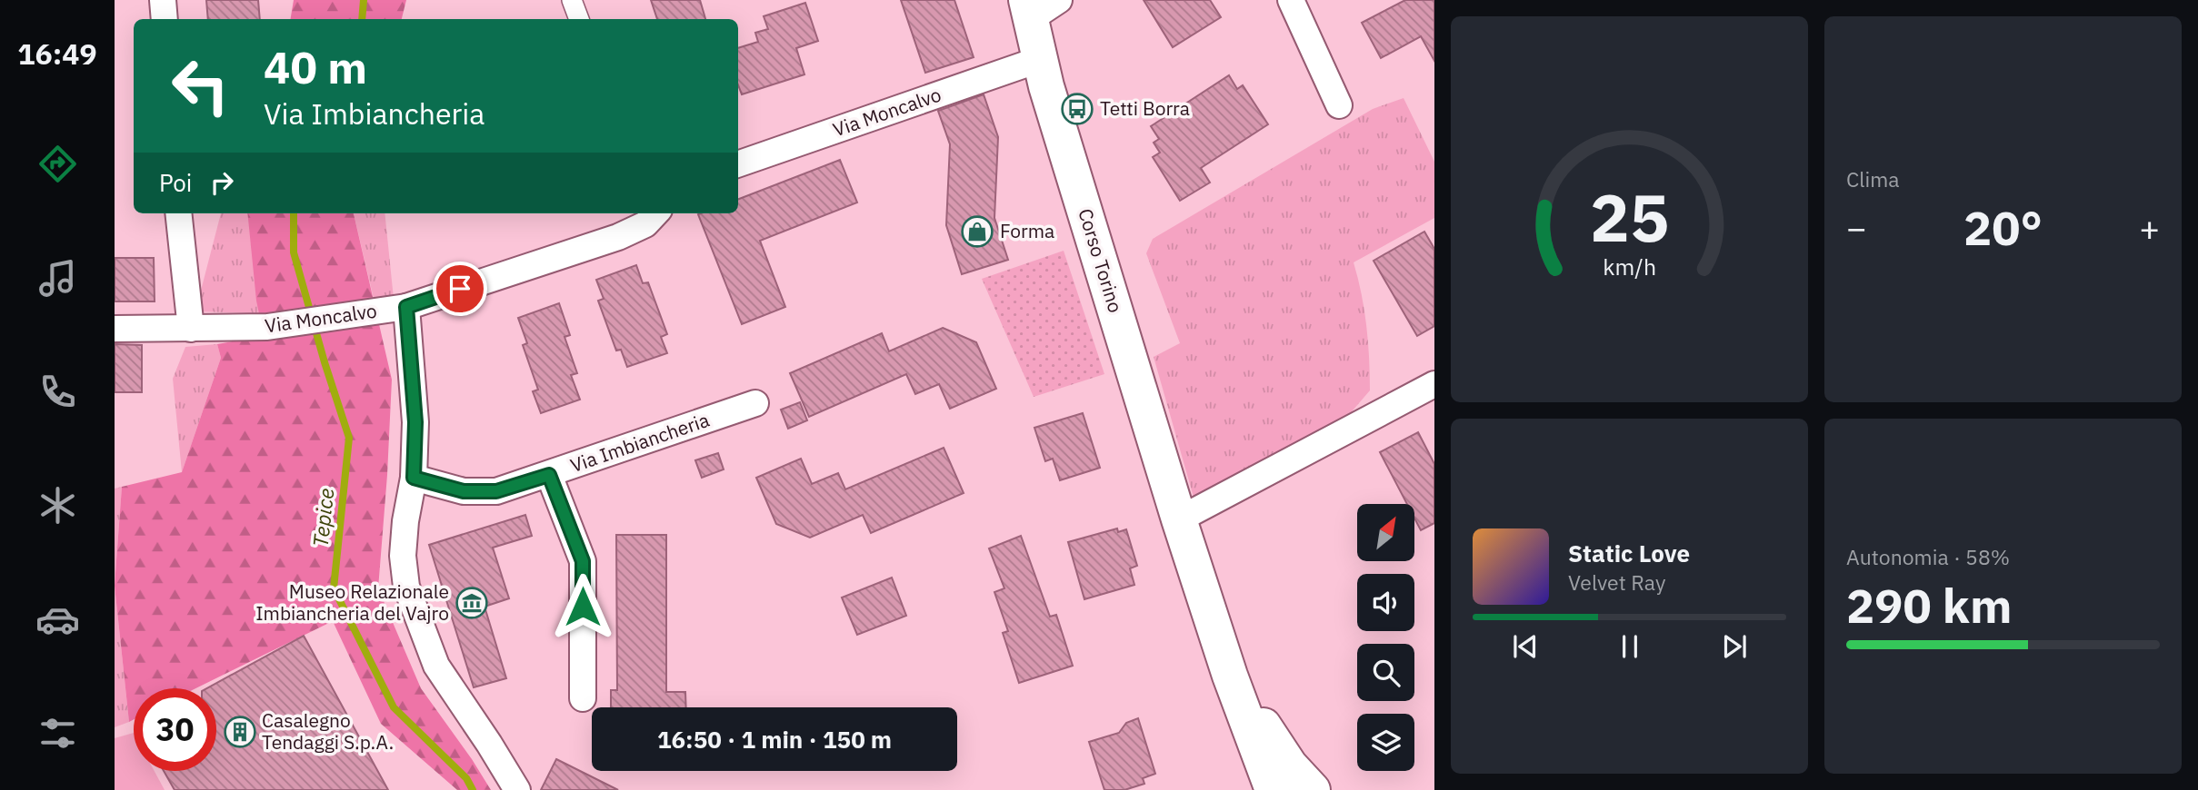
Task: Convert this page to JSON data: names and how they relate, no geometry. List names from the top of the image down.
{
  "streets": {
    "main road": ["Corso Torino"],
    "street": ["Via Moncalvo", "Via Imbiancheria"]
  },
  "crossings": [
    ["Via Moncalvo", "Corso Torino"]
  ],
  "water": ["Tepice"],
  "places": {
    "bus stop": ["Tetti Borra"],
    "shop": ["Forma"],
    "museum": ["Museo Relazionale Imbiancheria del Vajro"],
    "building": ["Casalegno Tendaggi S.p.A."]
  },
  "north": "top right",
  "page": {
    "tabs": "16:49",
    "tile": [
      "Clima",
      ["Autonomia · 58%", "290 km"]
    ],
    "turn": ["40 m", "Via Imbiancheria"],
    "then": "Poi",
    "heat": ["−", "20°", "+"],
    "song": ["Static Love", "Velvet Ray"],
    "limit": "30",
    "trip": "16:50 · 1 min · 150 m",
    "gauge": ["25", "km/h"]
  }
}
